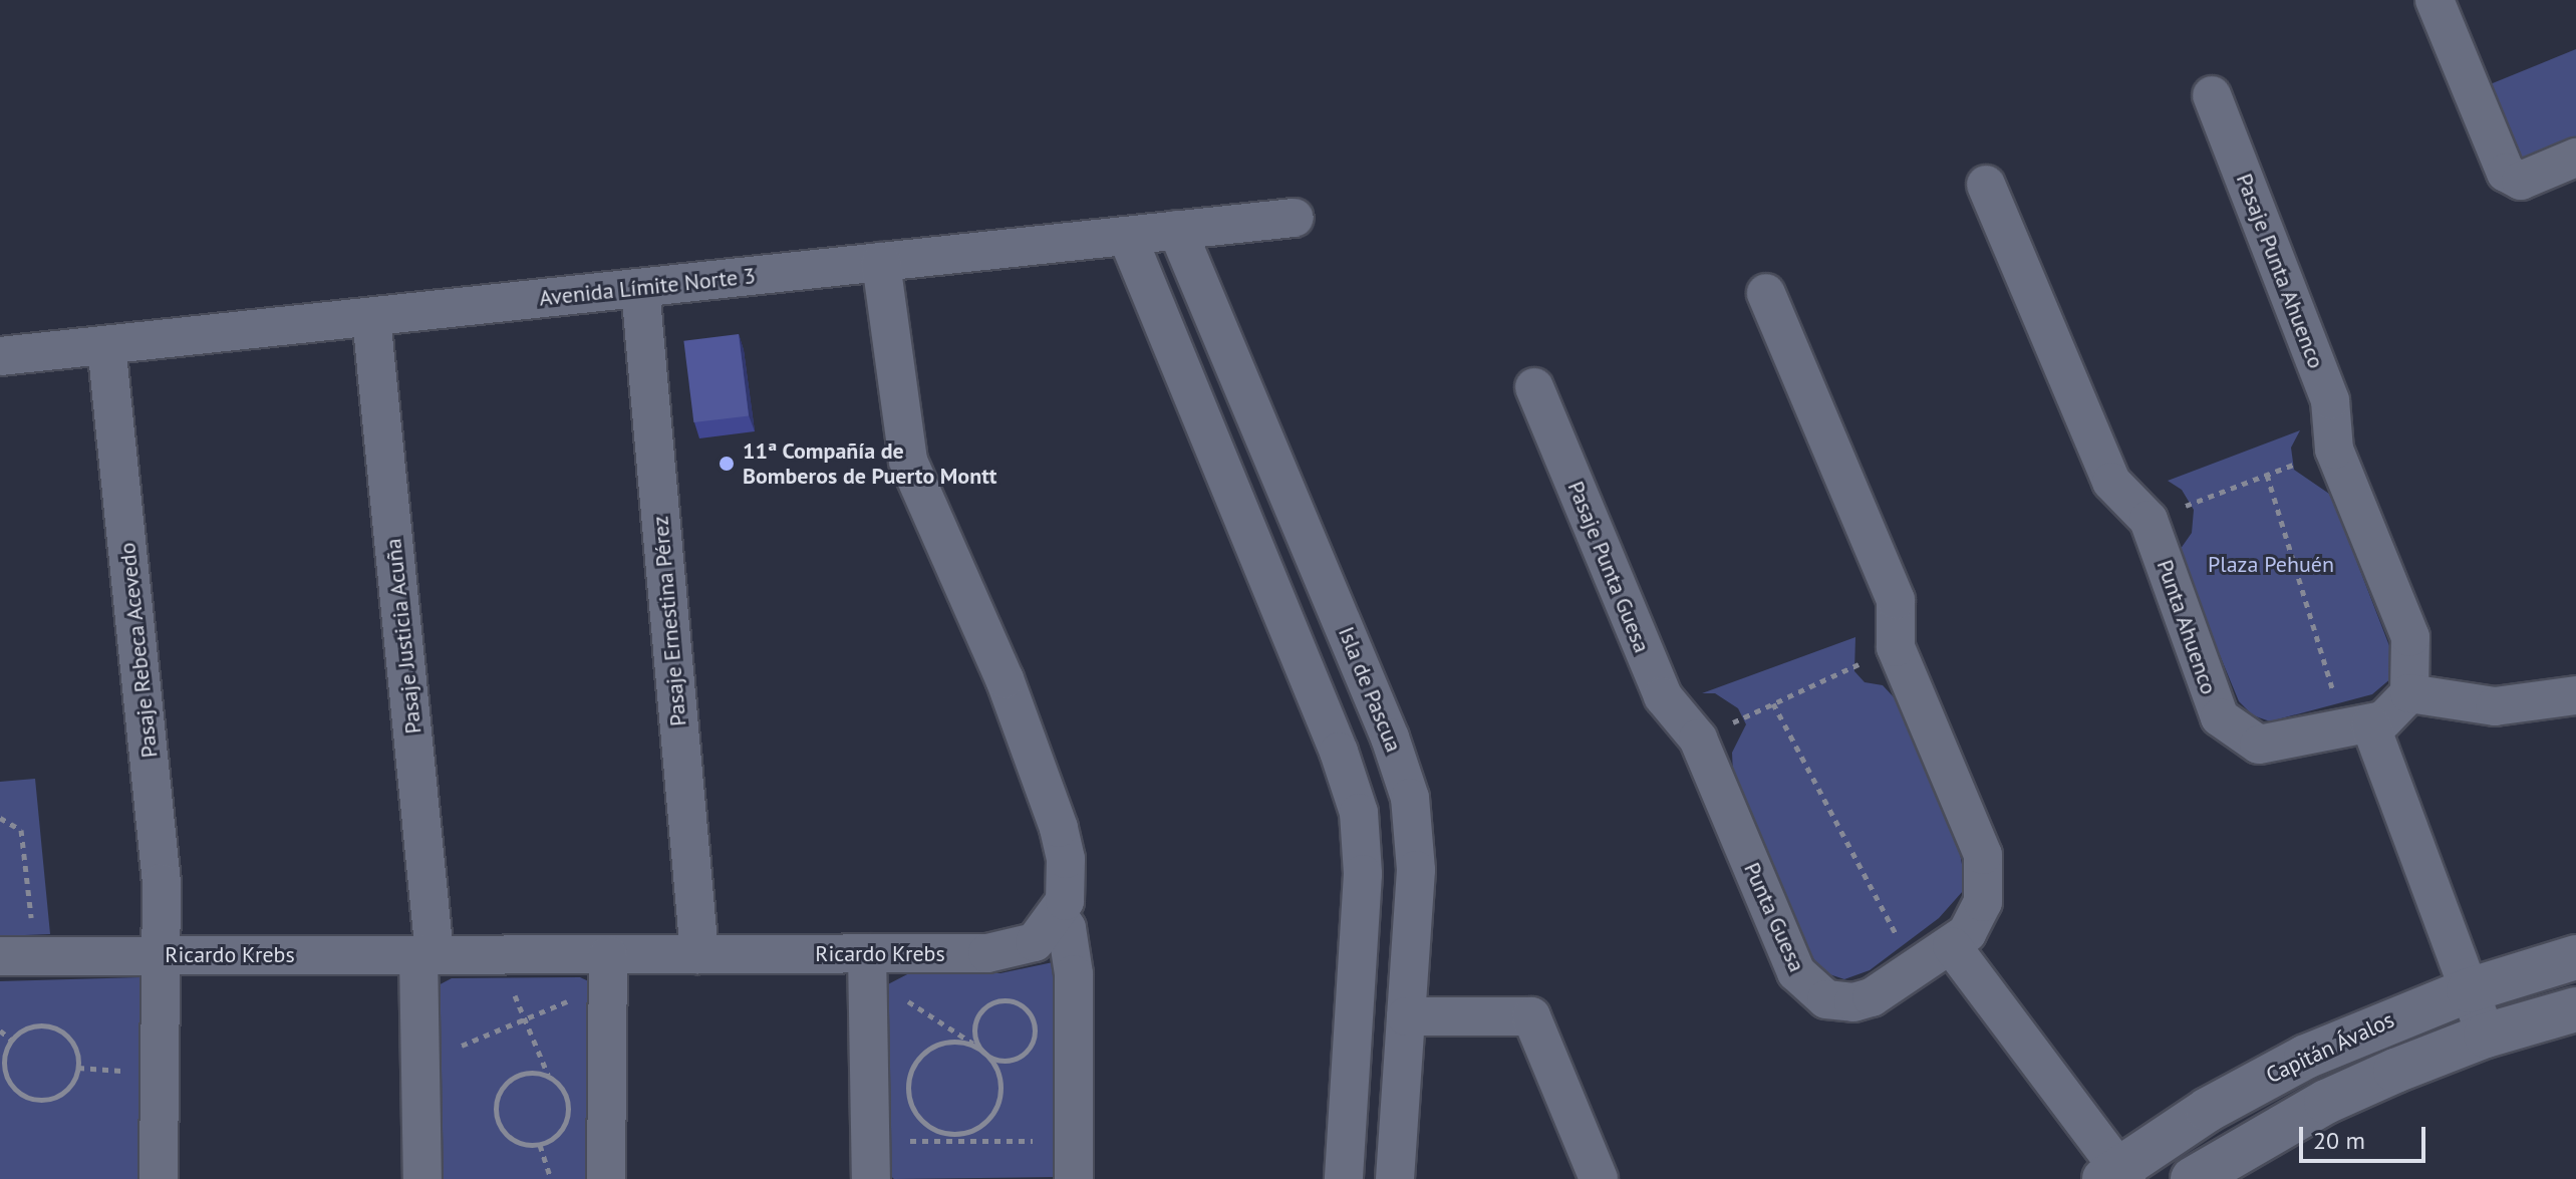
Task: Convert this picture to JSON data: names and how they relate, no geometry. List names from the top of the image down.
{
  "streets": {
    "street": [
      "Pasaje Punta Ahuenco",
      "Avenida Límite Norte 3",
      "Pasaje Punta Guesa",
      "Pasaje Ernestina Pérez",
      "Punta Ahuenco",
      "Pasaje Justicia Acuña",
      "Pasaje Rebeca Acevedo",
      "Isla de Pascua",
      "Punta Guesa",
      "Ricardo Krebs",
      "Capitán Ávalos"
    ]
  },
  "crossings": [
    ["Avenida Límite Norte 3", "Pasaje Ernestina Pérez"],
    ["Avenida Límite Norte 3", "Pasaje Justicia Acuña"],
    ["Avenida Límite Norte 3", "Pasaje Rebeca Acevedo"],
    ["Avenida Límite Norte 3", "Isla de Pascua"],
    ["Pasaje Punta Guesa", "Punta Guesa"],
    ["Pasaje Ernestina Pérez", "Ricardo Krebs"],
    ["Pasaje Justicia Acuña", "Ricardo Krebs"],
    ["Pasaje Rebeca Acevedo", "Ricardo Krebs"]
  ],
  "parks": ["Plaza Pehuén"],
  "places": ["11ª Compañía de Bomberos de Puerto Montt"],
  "scale_bar": "20 m"
}
